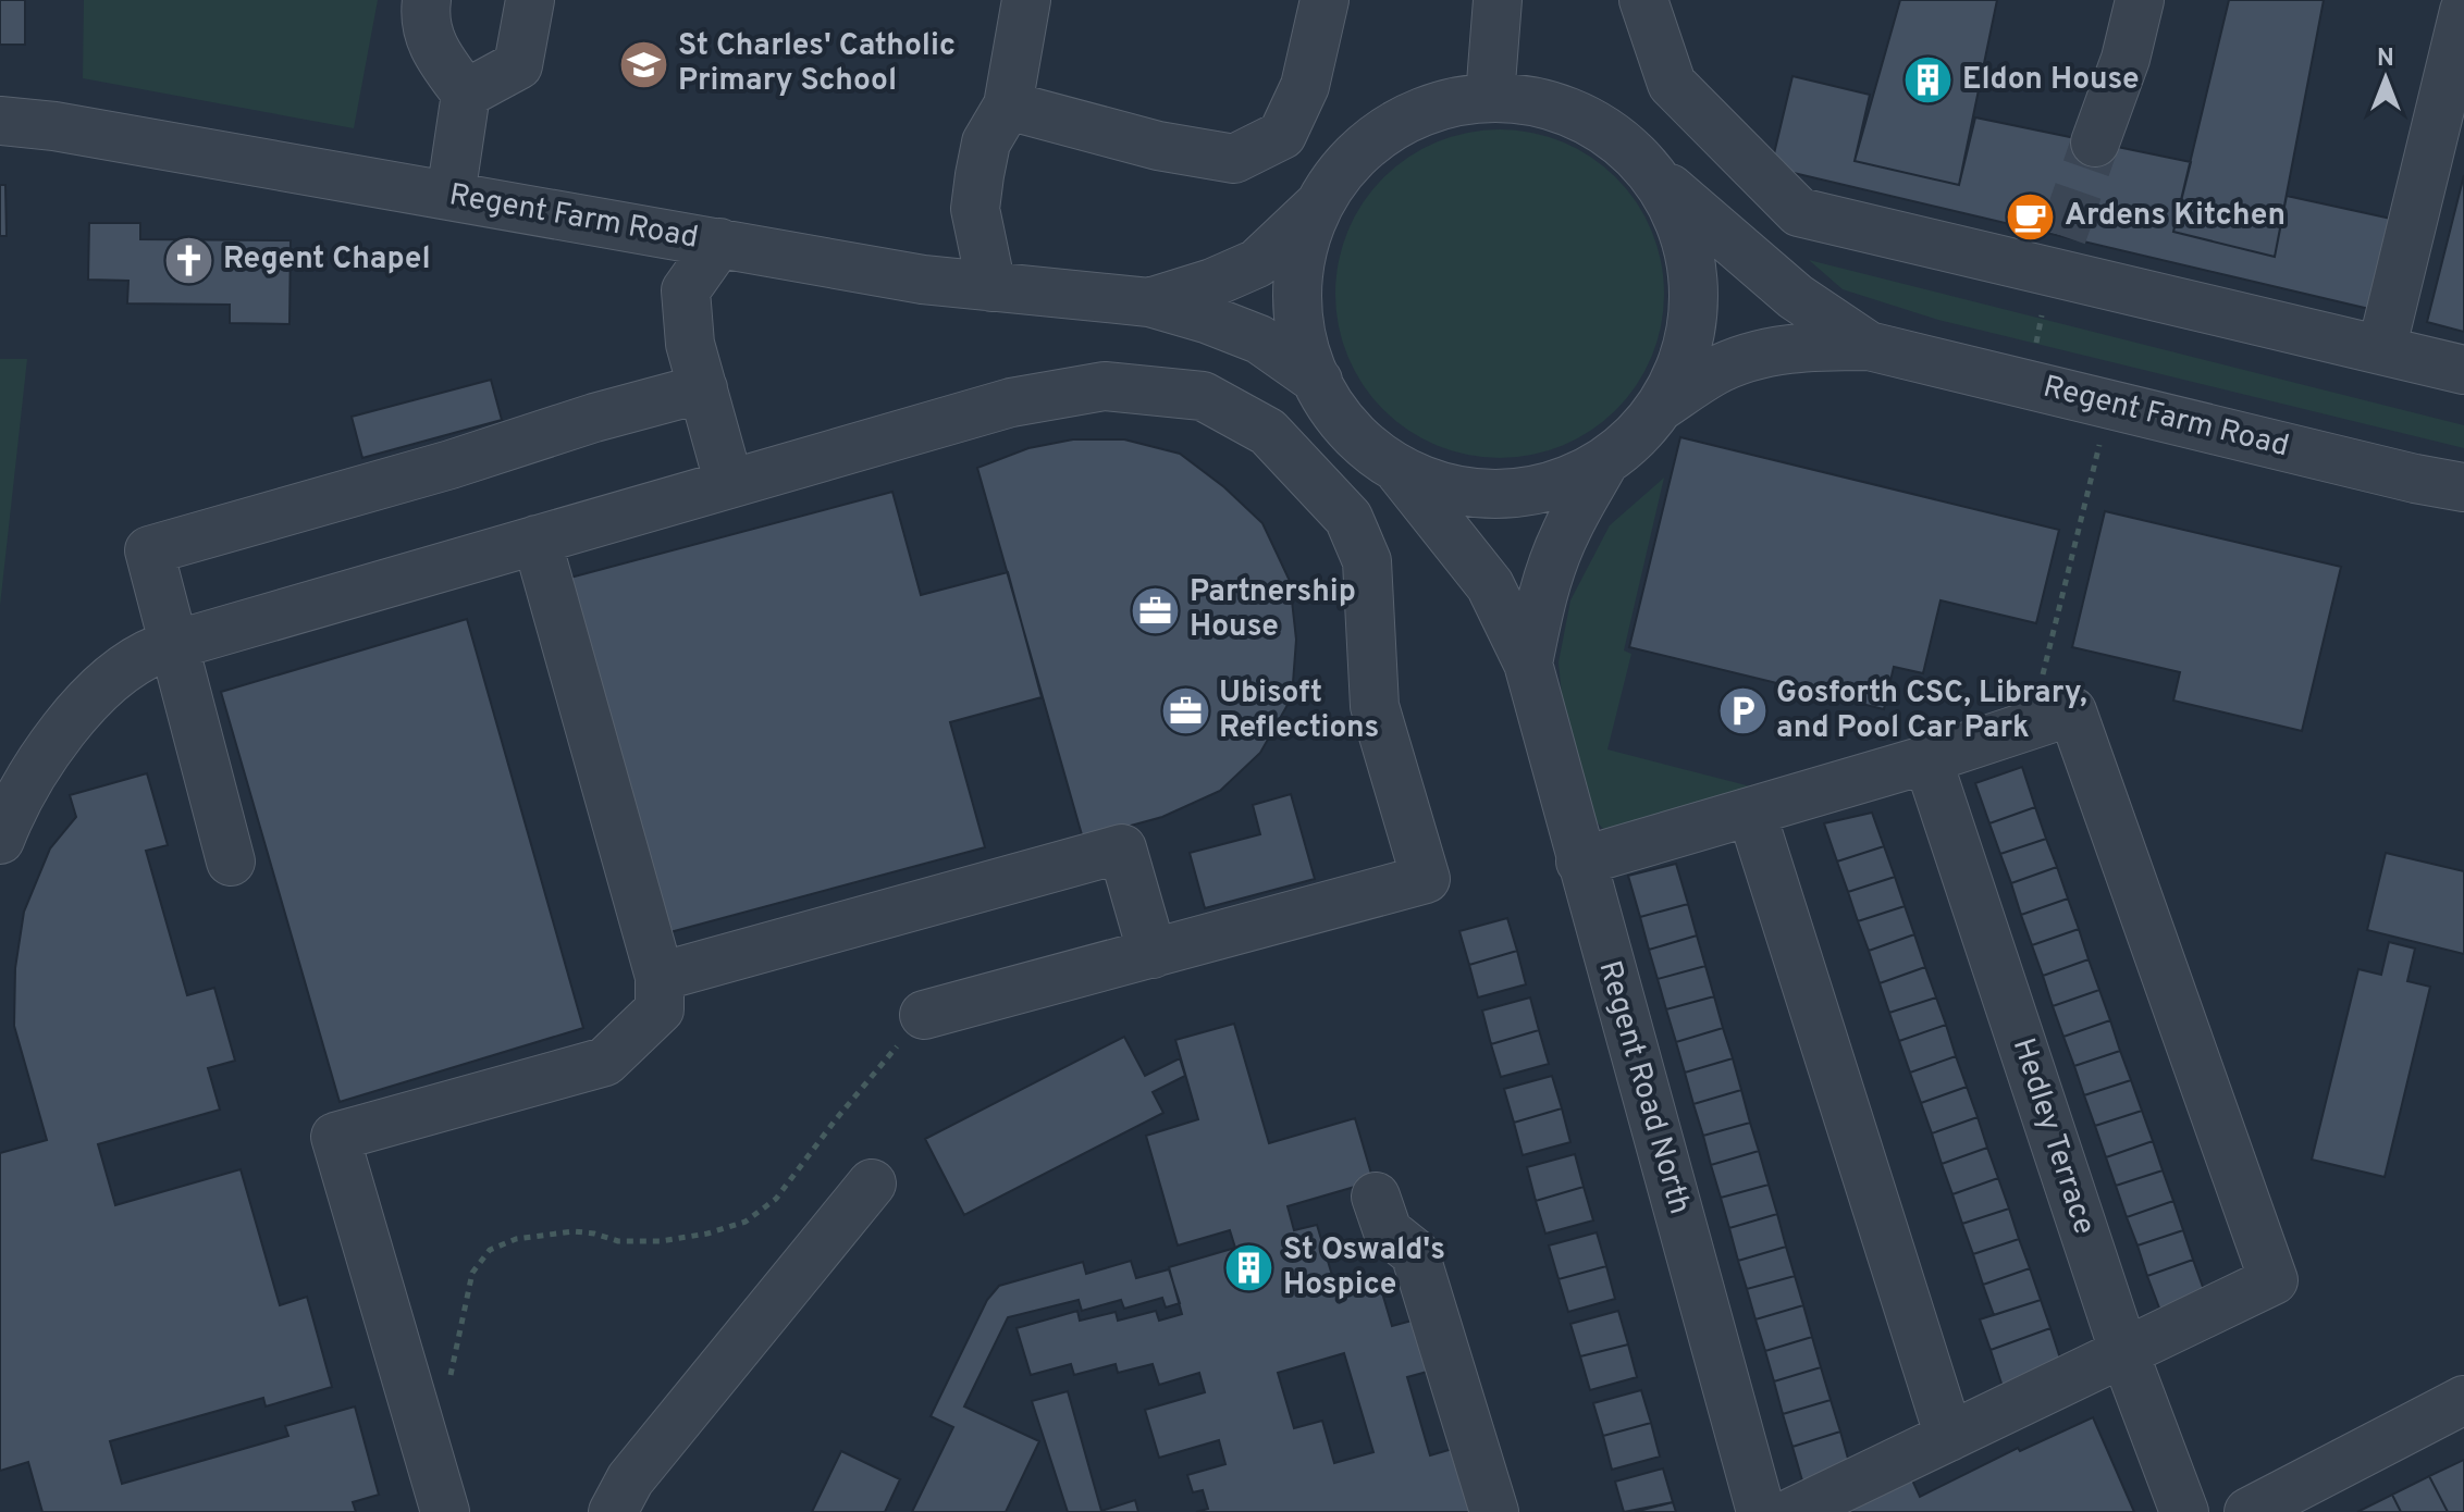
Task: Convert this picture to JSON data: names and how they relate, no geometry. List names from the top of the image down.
{
  "streets": {
    "street": ["Regent Farm Road", "Regent Road North", "Hedley Terrace"]
  },
  "crossings": [
    ["Regent Farm Road", "Regent Road North"]
  ],
  "places": {
    "school or university": ["St Charles' Catholic Primary School"],
    "building": ["Eldon House", "St Oswald's Hospice"],
    "cafe": ["Ardens Kitchen"],
    "church": ["Regent Chapel"],
    "office": ["Partnership House", "Ubisoft Reflections"],
    "parking": ["Gosforth CSC, Library, and Pool Car Park"]
  },
  "north": "top"
}
